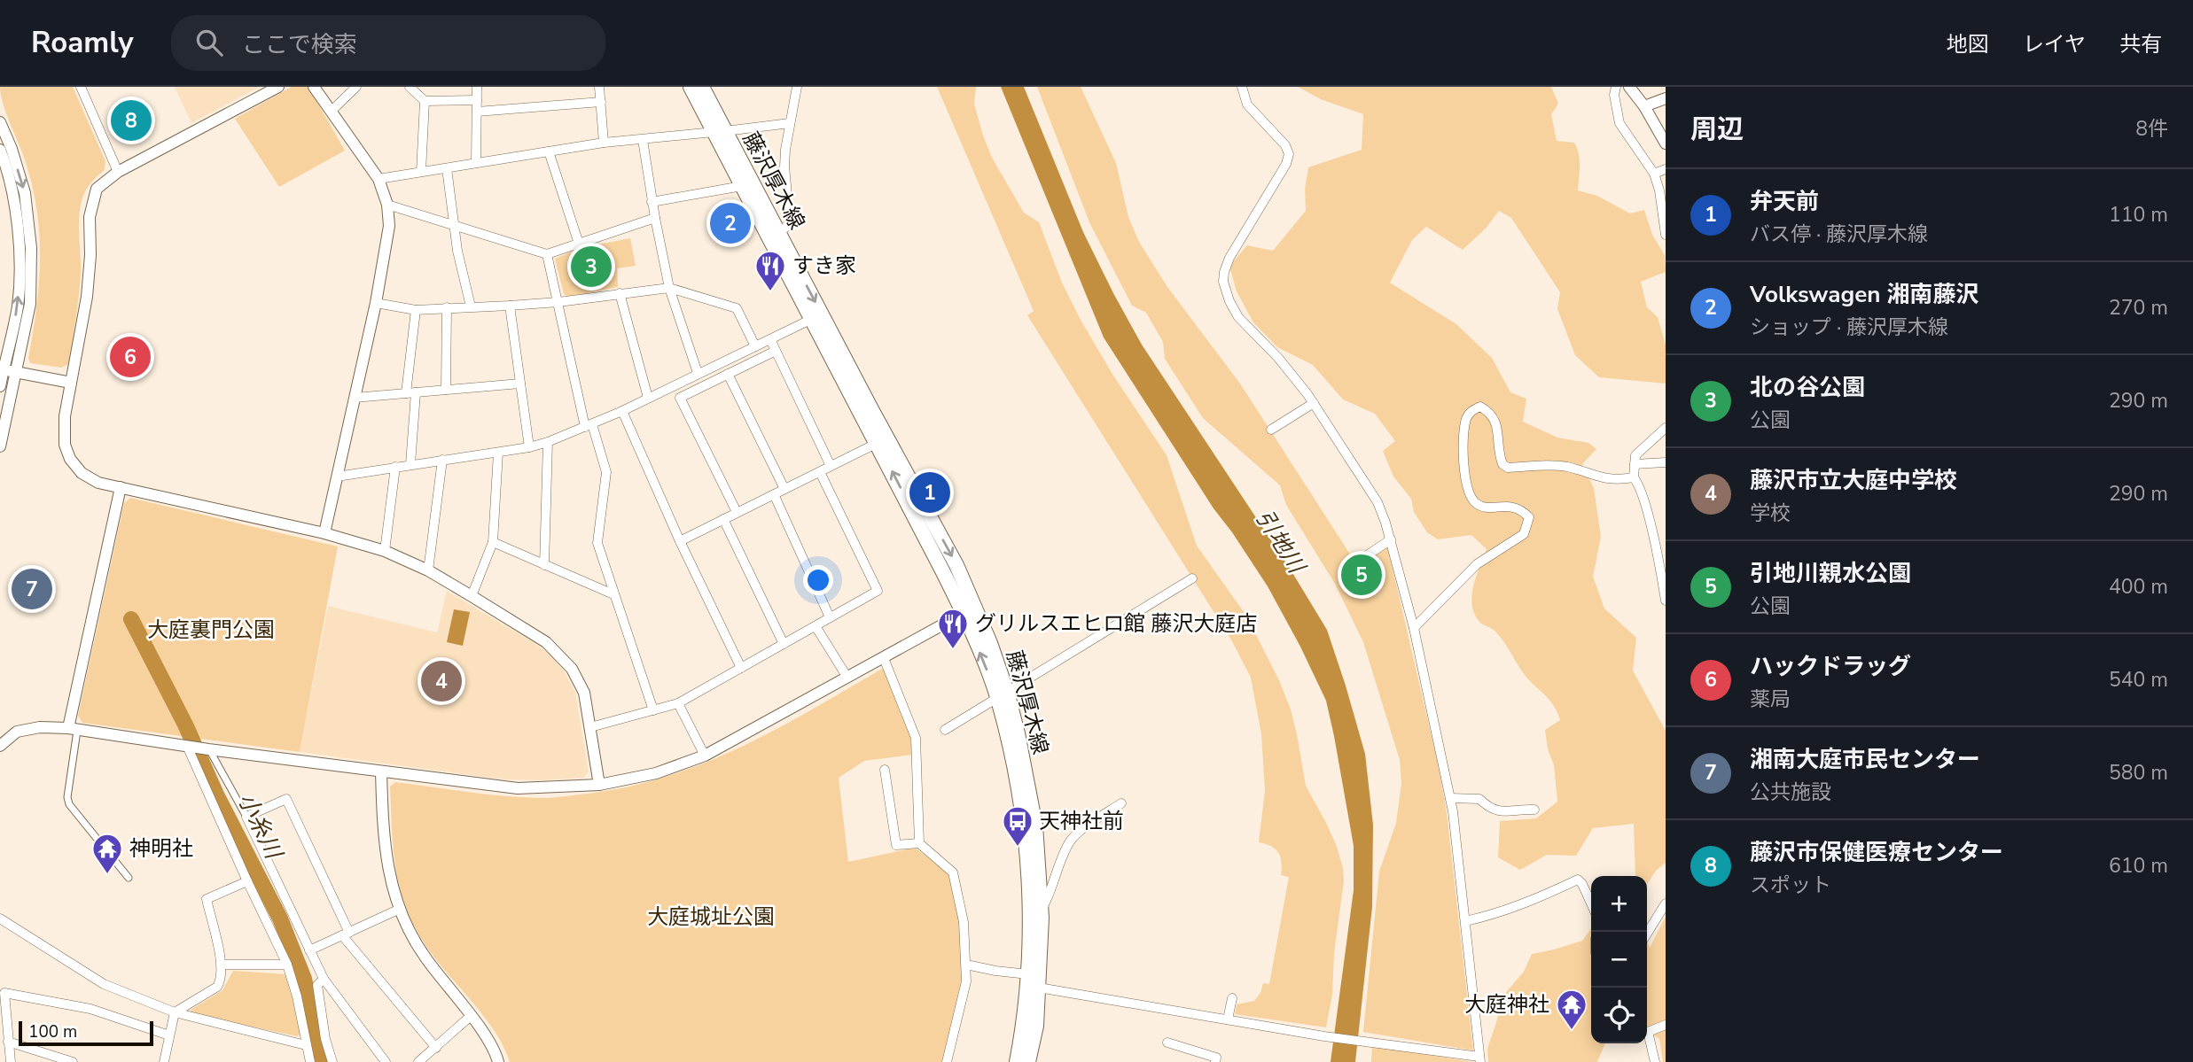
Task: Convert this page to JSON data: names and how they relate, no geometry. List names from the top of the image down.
{
  "streets": {
    "main road": ["藤沢厚木線"]
  },
  "water": ["引地川", "小糸川"],
  "parks": ["大庭裏門公園", "大庭城址公園"],
  "places": {
    "restaurant": ["すき家", "グリルスエヒロ館 藤沢大庭店"],
    "bus stop": ["天神社前"],
    "temple": ["神明社", "大庭神社"]
  },
  "scale_bar": "100 m",
  "page": {
    "header": "Roamly",
    "search": "ここで検索",
    "nav": ["地図", "レイヤ", "共有"],
    "heading": ["周辺", "8件"],
    "pins": [
      "8",
      "2",
      "3",
      "6",
      "1",
      "5",
      "7",
      "4"
    ],
    "list": [
      {
        "mark": "1",
        "name": "弁天前",
        "note": "バス停 · 藤沢厚木線",
        "value": "110 m"
      },
      {
        "mark": "2",
        "name": "Volkswagen 湘南藤沢",
        "note": "ショップ · 藤沢厚木線",
        "value": "270 m"
      },
      {
        "mark": "3",
        "name": "北の谷公園",
        "note": "公園",
        "value": "290 m"
      },
      {
        "mark": "4",
        "name": "藤沢市立大庭中学校",
        "note": "学校",
        "value": "290 m"
      },
      {
        "mark": "5",
        "name": "引地川親水公園",
        "note": "公園",
        "value": "400 m"
      },
      {
        "mark": "6",
        "name": "ハックドラッグ",
        "note": "薬局",
        "value": "540 m"
      },
      {
        "mark": "7",
        "name": "湘南大庭市民センター",
        "note": "公共施設",
        "value": "580 m"
      },
      {
        "mark": "8",
        "name": "藤沢市保健医療センター",
        "note": "スポット",
        "value": "610 m"
      }
    ],
    "map_buttons": ["+", "−"],
    "scale": "100 m"
  }
}
